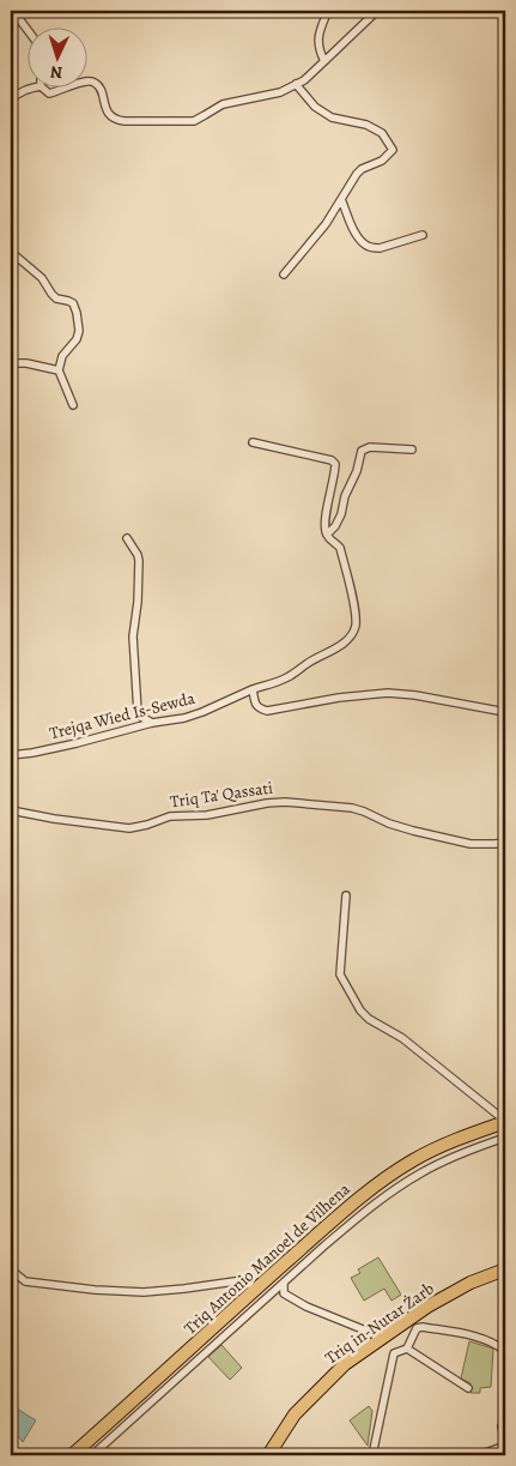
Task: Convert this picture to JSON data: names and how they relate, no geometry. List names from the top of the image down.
{
  "streets": {
    "highway": ["Triq Antonio Manoel de Vilhena", "Triq in-Nutar Żarb"],
    "street": ["Trejqa Wied Is-Sewda", "Triq Ta' Qassati"]
  },
  "north": "bottom"
}
